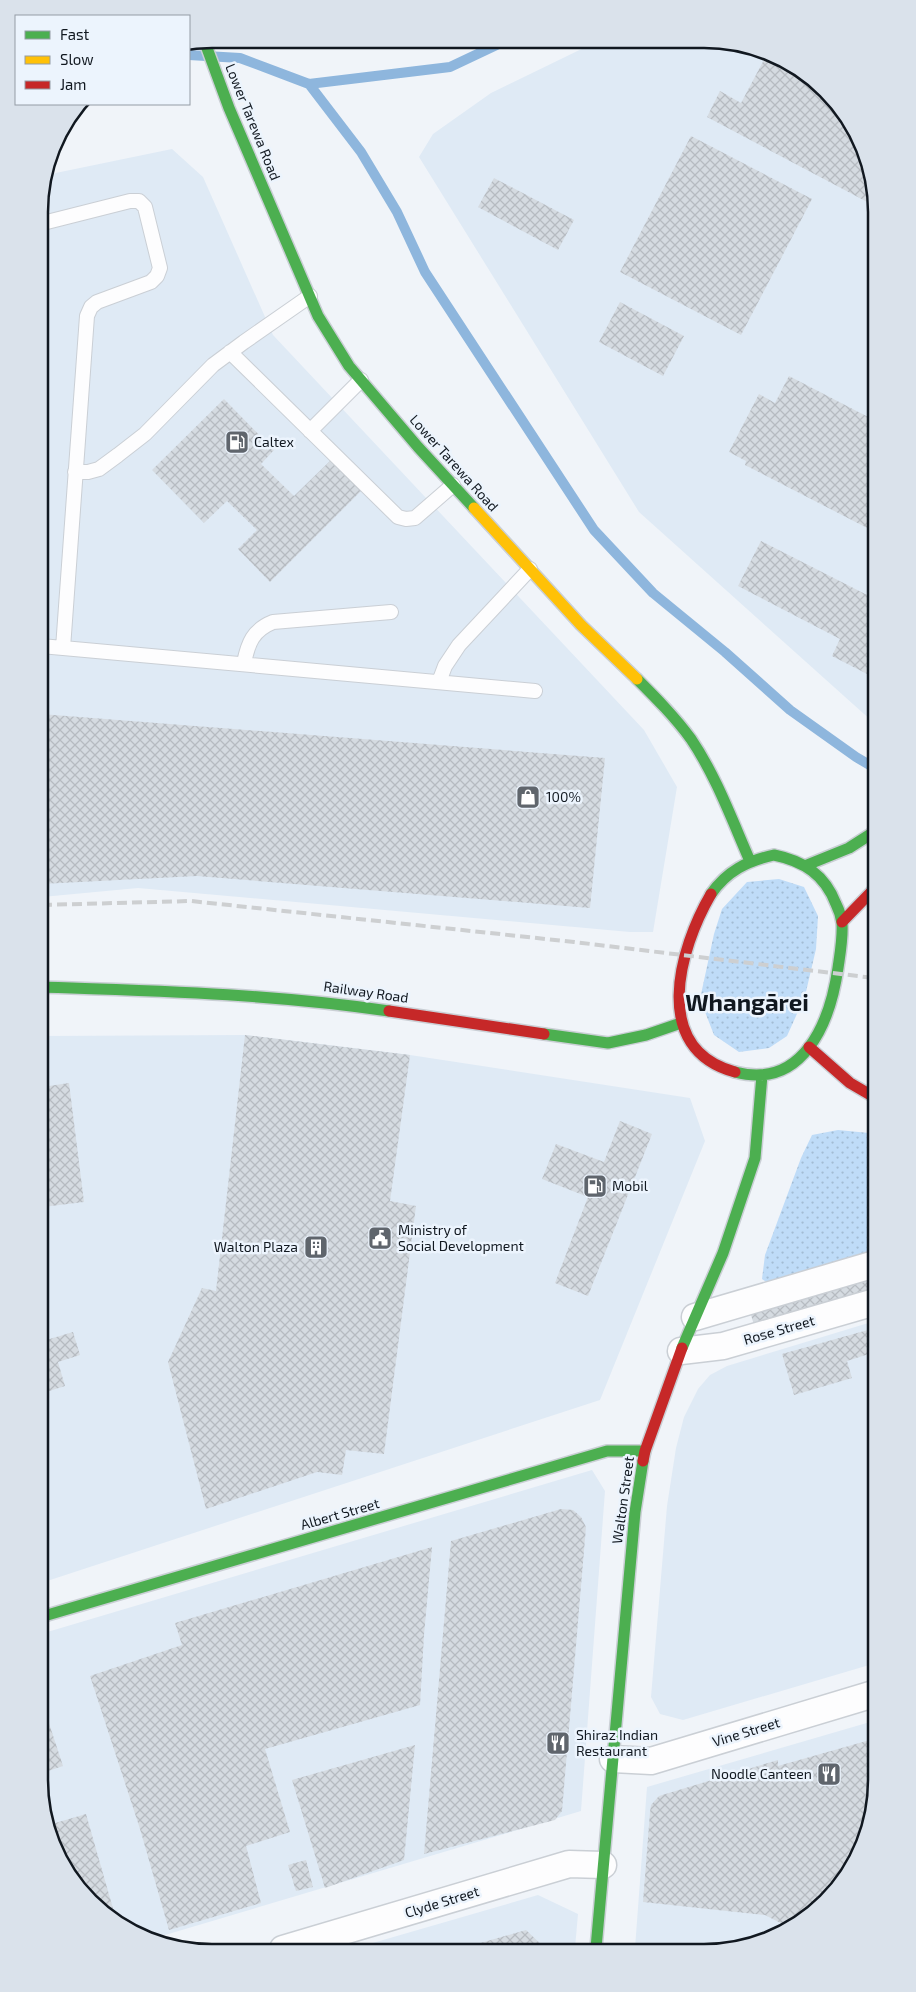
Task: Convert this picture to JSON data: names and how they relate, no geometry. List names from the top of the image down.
{
  "streets": {
    "main road": [
      "Lower Tarewa Road",
      "Railway Road",
      "Walton Street",
      "Albert Street"
    ],
    "street": ["Rose Street", "Vine Street", "Clyde Street"]
  },
  "crossings": [
    ["Rose Street", "Walton Street"],
    ["Walton Street", "Albert Street"],
    ["Walton Street", "Vine Street"],
    ["Walton Street", "Clyde Street"]
  ],
  "districts": ["Whangārei"],
  "places": {
    "fuel station": ["Caltex", "Mobil"],
    "shop": ["100%"],
    "public building": ["Ministry of Social Development"],
    "building": ["Walton Plaza"],
    "restaurant": ["Shiraz Indian Restaurant", "Noodle Canteen"]
  },
  "legend": ["Fast", "Slow", "Jam"]
}
